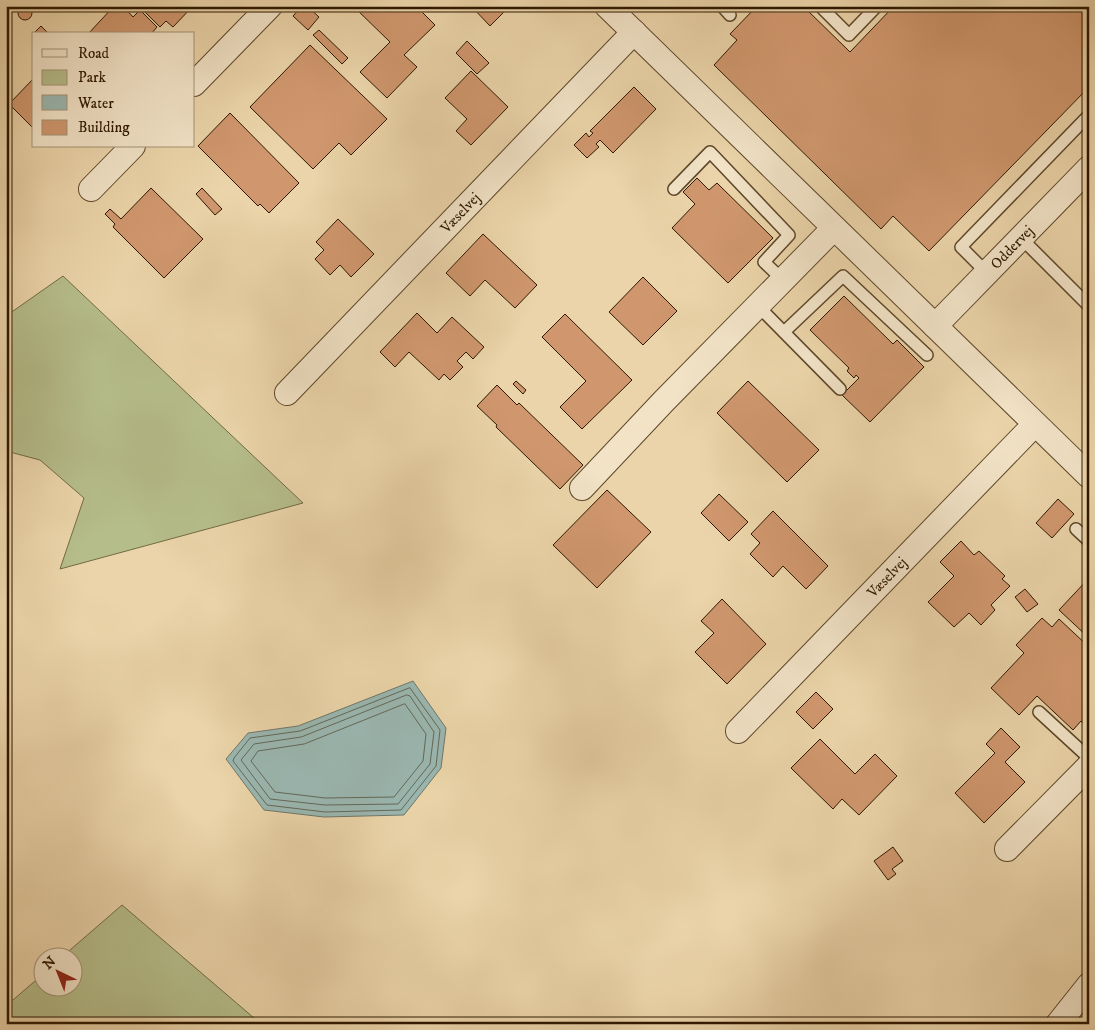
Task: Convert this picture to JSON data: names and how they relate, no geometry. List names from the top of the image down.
{
  "streets": {
    "street": ["Væselvej", "Oddervej"]
  },
  "legend": [
    "Road",
    "Park",
    "Water",
    "Building"
  ],
  "north": "top left"
}
